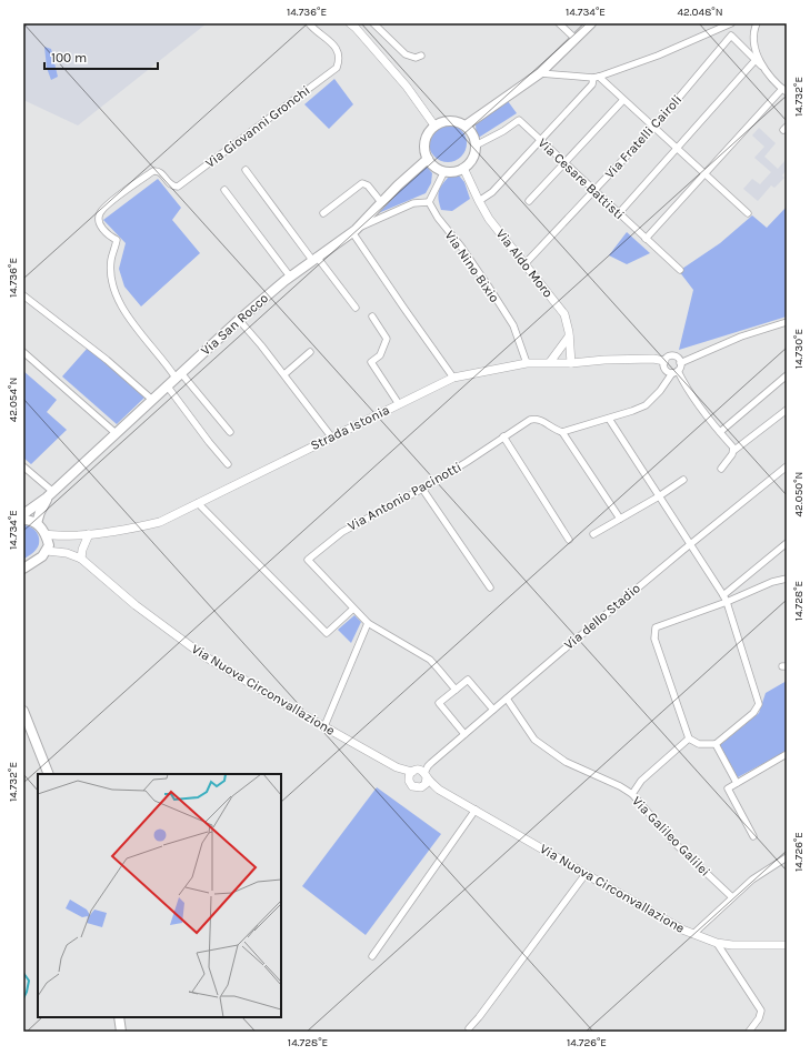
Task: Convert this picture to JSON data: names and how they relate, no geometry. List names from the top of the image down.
{
  "streets": {
    "main road": ["Via San Rocco"],
    "street": [
      "Via Giovanni Gronchi",
      "Via Fratelli Cairoli",
      "Via Cesare Battisti",
      "Via Aldo Moro",
      "Via Nino Bixio",
      "Strada Istonia",
      "Via Antonio Pacinotti",
      "Via dello Stadio",
      "Via Nuova Circonvallazione",
      "Via Galileo Galilei"
    ]
  },
  "crossings": [
    ["Via Giovanni Gronchi", "Via San Rocco"],
    ["Via Fratelli Cairoli", "Via Cesare Battisti"],
    ["Via Fratelli Cairoli", "Via Aldo Moro"],
    ["Via Cesare Battisti", "Via Aldo Moro"],
    ["Via Cesare Battisti", "Via San Rocco"],
    ["Via Aldo Moro", "Via San Rocco"],
    ["Via Aldo Moro", "Strada Istonia"],
    ["Via Nino Bixio", "Strada Istonia"],
    ["Via dello Stadio", "Via Nuova Circonvallazione"],
    ["Via dello Stadio", "Via Galileo Galilei"]
  ],
  "scale_bar": "100 m",
  "coordinates": [
    "14.736°E",
    "14.734°E",
    "42.048°N",
    "14.732°E",
    "14.730°E",
    "42.054°N",
    "42.050°N",
    "14.728°E",
    "14.726°E"
  ]
}
